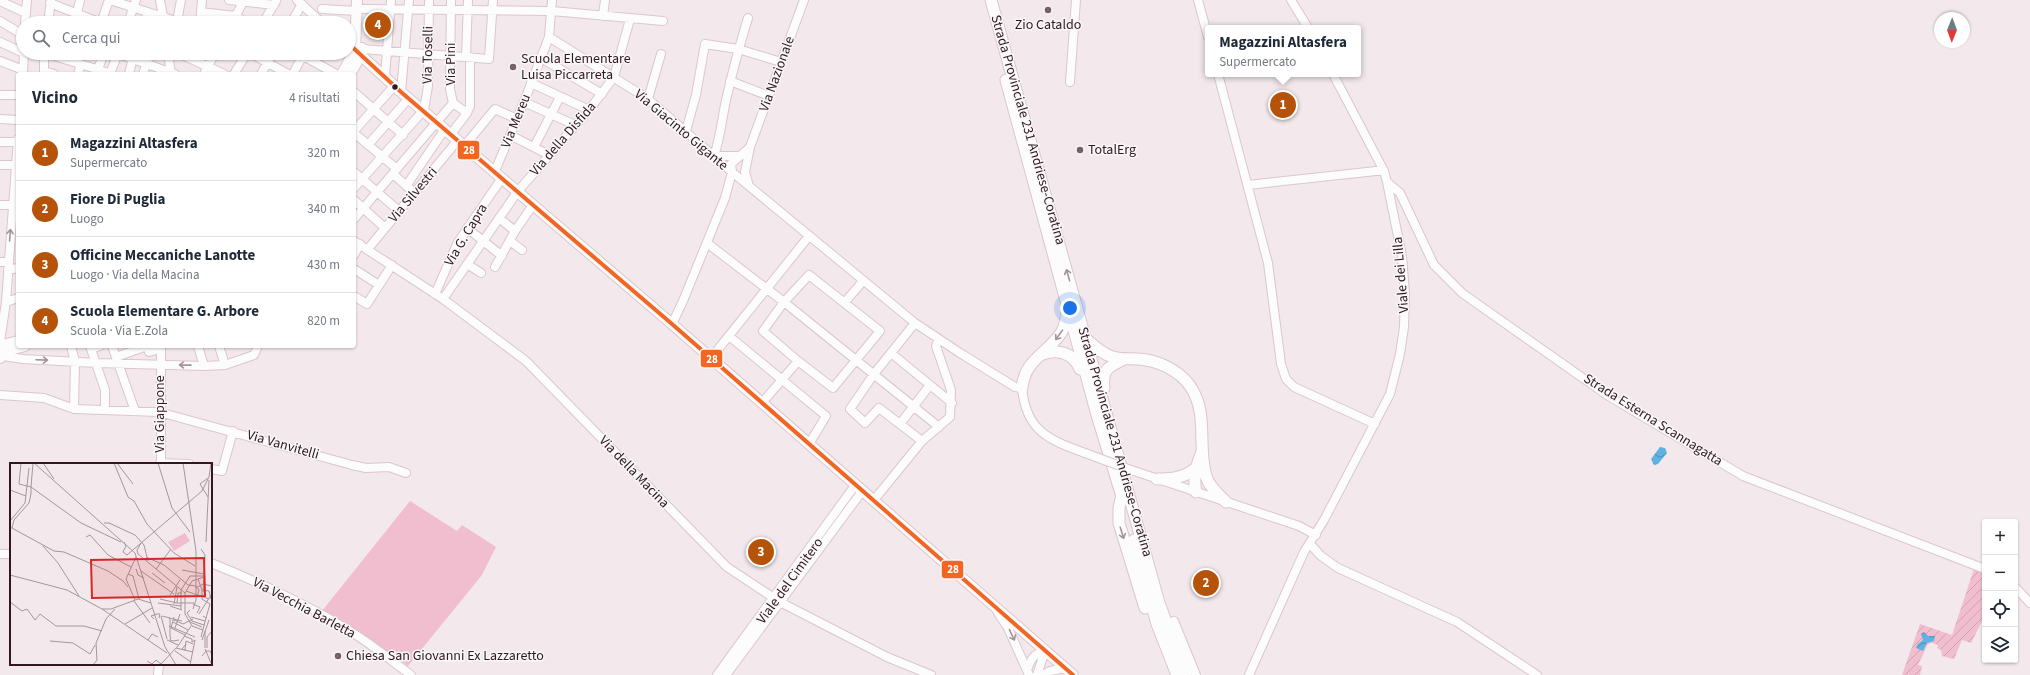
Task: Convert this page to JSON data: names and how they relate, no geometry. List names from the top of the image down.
{
  "streets": {
    "highway": ["Strada Provinciale 231 Andriese-Coratina"],
    "street": [
      "Via Toselli",
      "Via Pini",
      "Via Nazionale",
      "Via Mereu",
      "Via Giacinto Gigante",
      "Via della Disfida",
      "Via Silvestri",
      "Via G. Capra",
      "Viale dei Lilla",
      "Via Giappone",
      "Strada Esterna Scannagatta",
      "Via Vanvitelli",
      "Via della Macina",
      "Viale del Cimitero",
      "Via Vecchia Barletta"
    ]
  },
  "crossings": [
    ["Via Pini", "Via Silvestri"],
    ["Via Nazionale", "Via Giacinto Gigante"],
    ["Via Mereu", "Via Giacinto Gigante"],
    ["Via Mereu", "Via G. Capra"],
    ["Via Giacinto Gigante", "Via della Disfida"],
    ["Via della Disfida", "Via della Macina"],
    ["Via Silvestri", "Via della Macina"],
    ["Via G. Capra", "Via della Macina"],
    ["Viale dei Lilla", "Strada Esterna Scannagatta"],
    ["Via Giappone", "Via Vanvitelli"],
    ["Via della Macina", "Viale del Cimitero"]
  ],
  "places": [
    "Zio Cataldo",
    "Scuola Elementare Luisa Piccarreta",
    "TotalErg",
    "Chiesa San Giovanni Ex Lazzaretto"
  ],
  "lines": ["transit line 28"],
  "north": "bottom",
  "page": {
    "pins": [
      "4",
      "1",
      "3",
      "2"
    ],
    "search": "Cerca qui",
    "popup": ["Magazzini Altasfera", "Supermercato"],
    "heading": ["Vicino", "4 risultati"],
    "list": [
      {
        "mark": "1",
        "name": "Magazzini Altasfera",
        "note": "Supermercato",
        "value": "320 m"
      },
      {
        "mark": "2",
        "name": "Fiore Di Puglia",
        "note": "Luogo",
        "value": "340 m"
      },
      {
        "mark": "3",
        "name": "Officine Meccaniche Lanotte",
        "note": "Luogo · Via della Macina",
        "value": "430 m"
      },
      {
        "mark": "4",
        "name": "Scuola Elementare G. Arbore",
        "note": "Scuola · Via E.Zola",
        "value": "820 m"
      }
    ],
    "map_buttons": ["+", "−"]
  }
}
